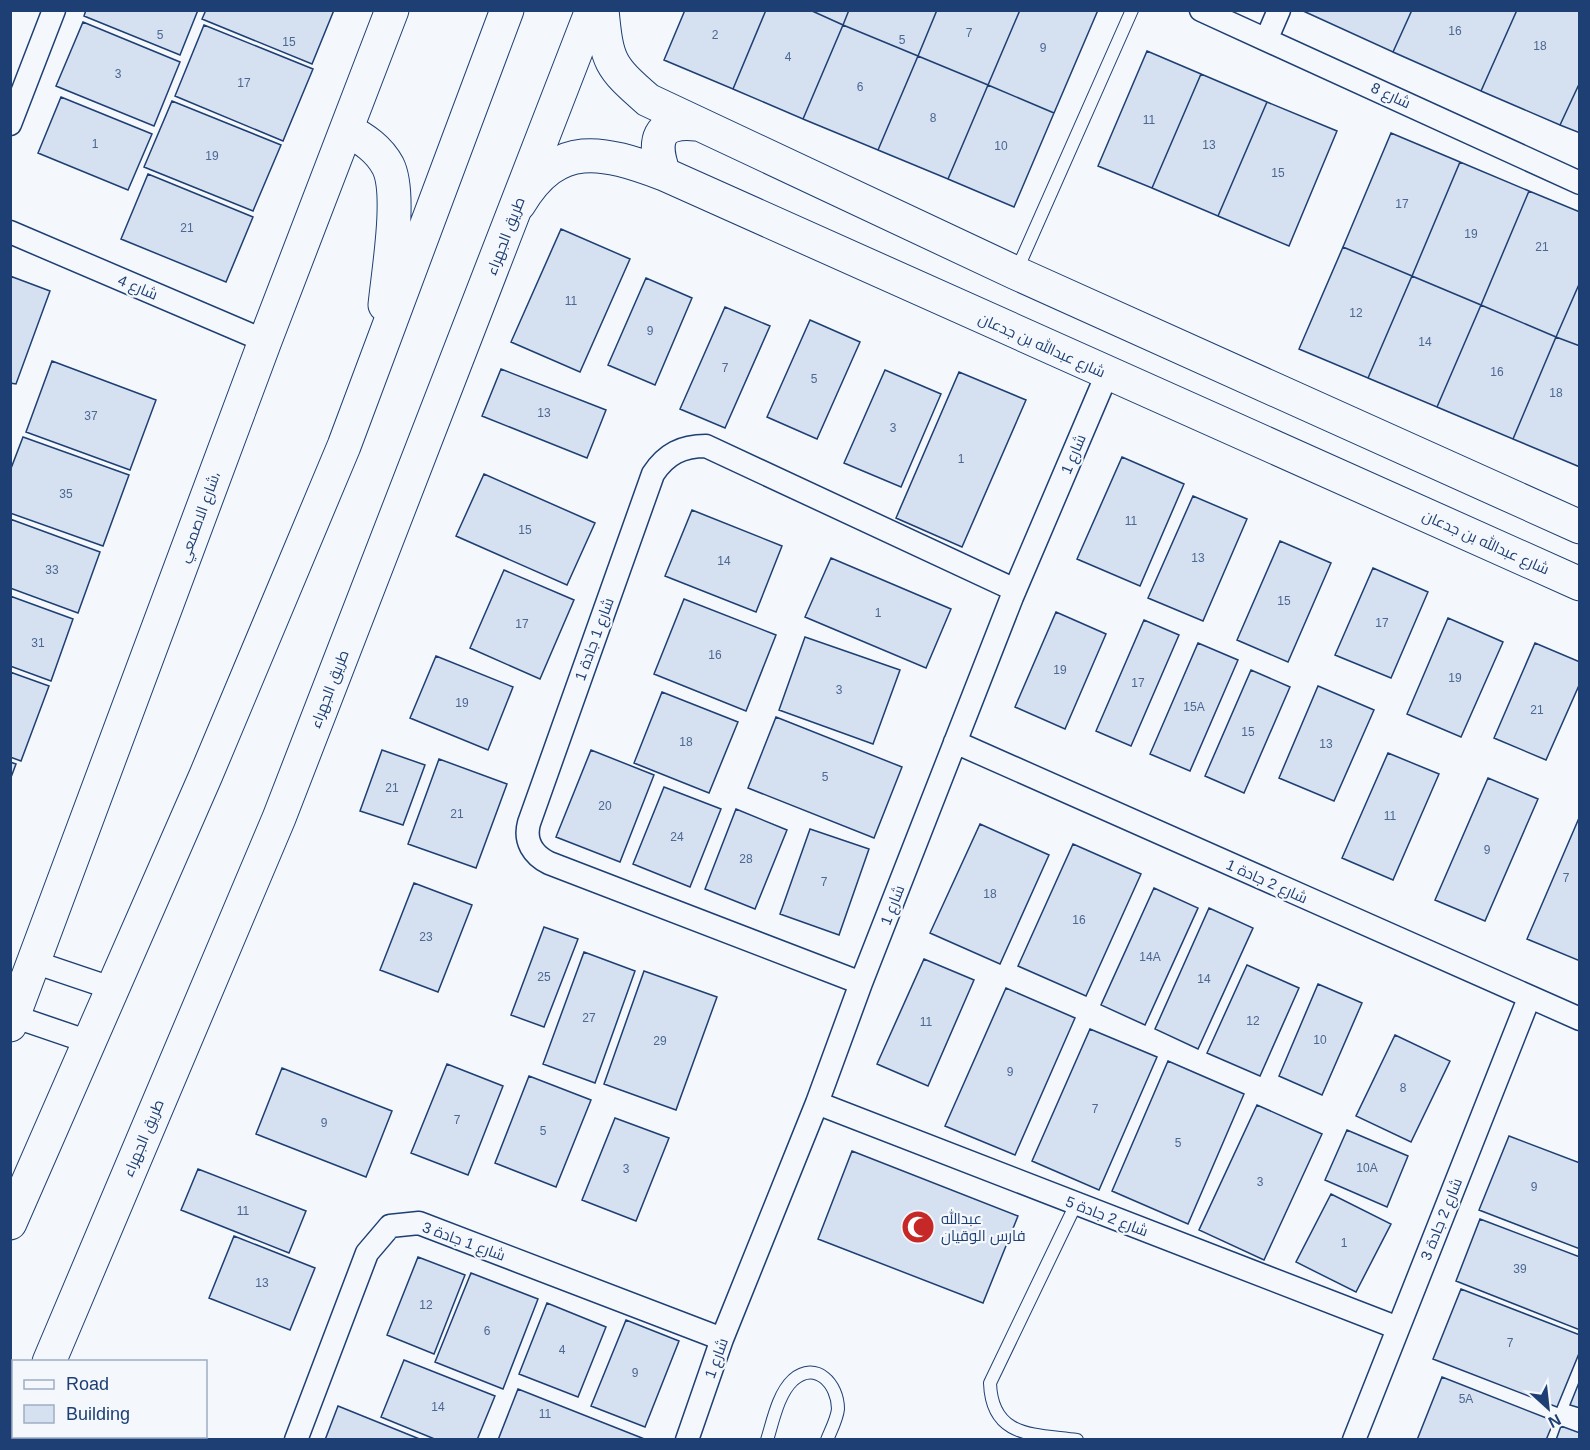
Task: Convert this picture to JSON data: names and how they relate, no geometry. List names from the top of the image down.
{
  "streets": {
    "main road": ["طريق الجهراء", "شارع عبدالله بن جدعان", "شارع الاصمعي،"],
    "street": [
      "شارع 8",
      "شارع 4",
      "شارع 1",
      "شارع 1 جادة 1",
      "شارع 2 جادة 1",
      "شارع 2 جادة 5",
      "شارع 2 جادة 3",
      "شارع 1 جادة 3"
    ]
  },
  "crossings": [
    ["طريق الجهراء", "شارع عبدالله بن جدعان"],
    ["شارع 4", "شارع الاصمعي،"],
    ["شارع عبدالله بن جدعان", "شارع 1"],
    ["شارع 1", "شارع 1 جادة 1"],
    ["شارع 1", "شارع 2 جادة 1"],
    ["شارع 1", "شارع 2 جادة 5"],
    ["شارع 1", "شارع 1 جادة 3"],
    ["شارع 2 جادة 1", "شارع 2 جادة 3"],
    ["شارع 2 جادة 5", "شارع 2 جادة 3"]
  ],
  "places": {
    "mosque": ["عبدالله فارس الوقيان"]
  },
  "house_numbers": [
    "16",
    "7",
    "5",
    "2",
    "5",
    "15",
    "18",
    "9",
    "4",
    "3",
    "17",
    "6",
    "8",
    "11",
    "1",
    "13",
    "10",
    "19",
    "15",
    "17",
    "21",
    "19",
    "21",
    "11",
    "12",
    "9",
    "14",
    "7",
    "16",
    "5",
    "18",
    "13",
    "37",
    "3",
    "1",
    "35",
    "11",
    "15",
    "13",
    "14",
    "33",
    "15",
    "1",
    "17",
    "17",
    "31",
    "16",
    "19",
    "19",
    "17",
    "3",
    "19",
    "15A",
    "21",
    "15",
    "18",
    "13",
    "5",
    "21",
    "20",
    "21",
    "11",
    "24",
    "9",
    "28",
    "7",
    "7",
    "18",
    "16",
    "23",
    "14A",
    "25",
    "14",
    "27",
    "12",
    "11",
    "10",
    "29",
    "9",
    "8",
    "7",
    "7",
    "9",
    "5",
    "5",
    "10A",
    "3",
    "3",
    "9",
    "11",
    "1",
    "39",
    "13",
    "12",
    "6",
    "7",
    "4",
    "9",
    "5A",
    "14",
    "11"
  ],
  "legend": ["Road", "Building"],
  "north": "bottom right"
}
